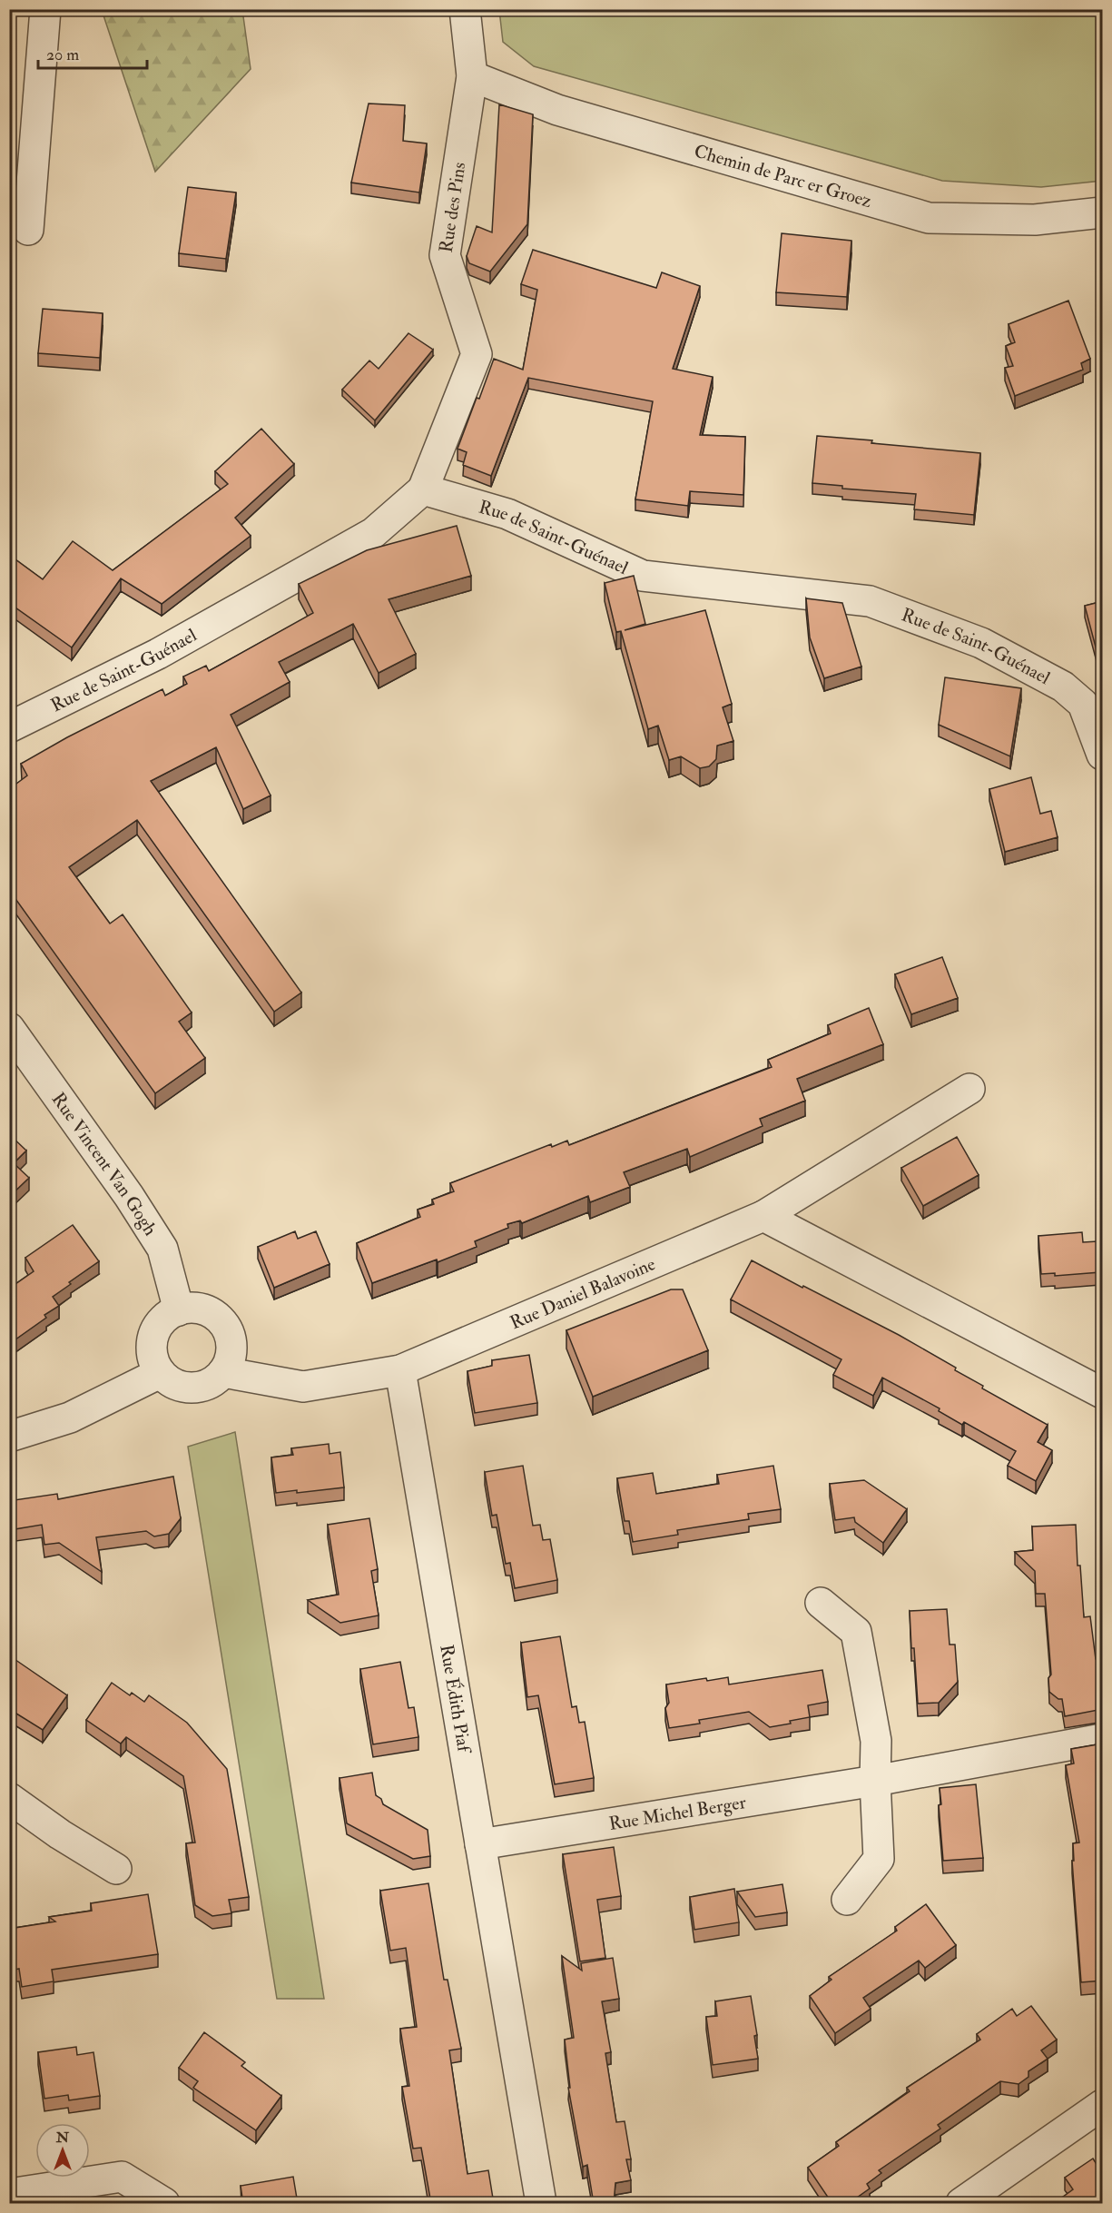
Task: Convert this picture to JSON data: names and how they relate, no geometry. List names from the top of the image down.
{
  "streets": {
    "street": [
      "Chemin de Parc er Groez",
      "Rue des Pins",
      "Rue de Saint-Guénael",
      "Rue Vincent Van Gogh",
      "Rue Daniel Balavoine",
      "Rue Édith Piaf",
      "Rue Michel Berger"
    ]
  },
  "crossings": [
    ["Chemin de Parc er Groez", "Rue des Pins"],
    ["Rue des Pins", "Rue de Saint-Guénael"],
    ["Rue Daniel Balavoine", "Rue Édith Piaf"],
    ["Rue Édith Piaf", "Rue Michel Berger"]
  ],
  "scale_bar": "20 m",
  "north": "top"
}
